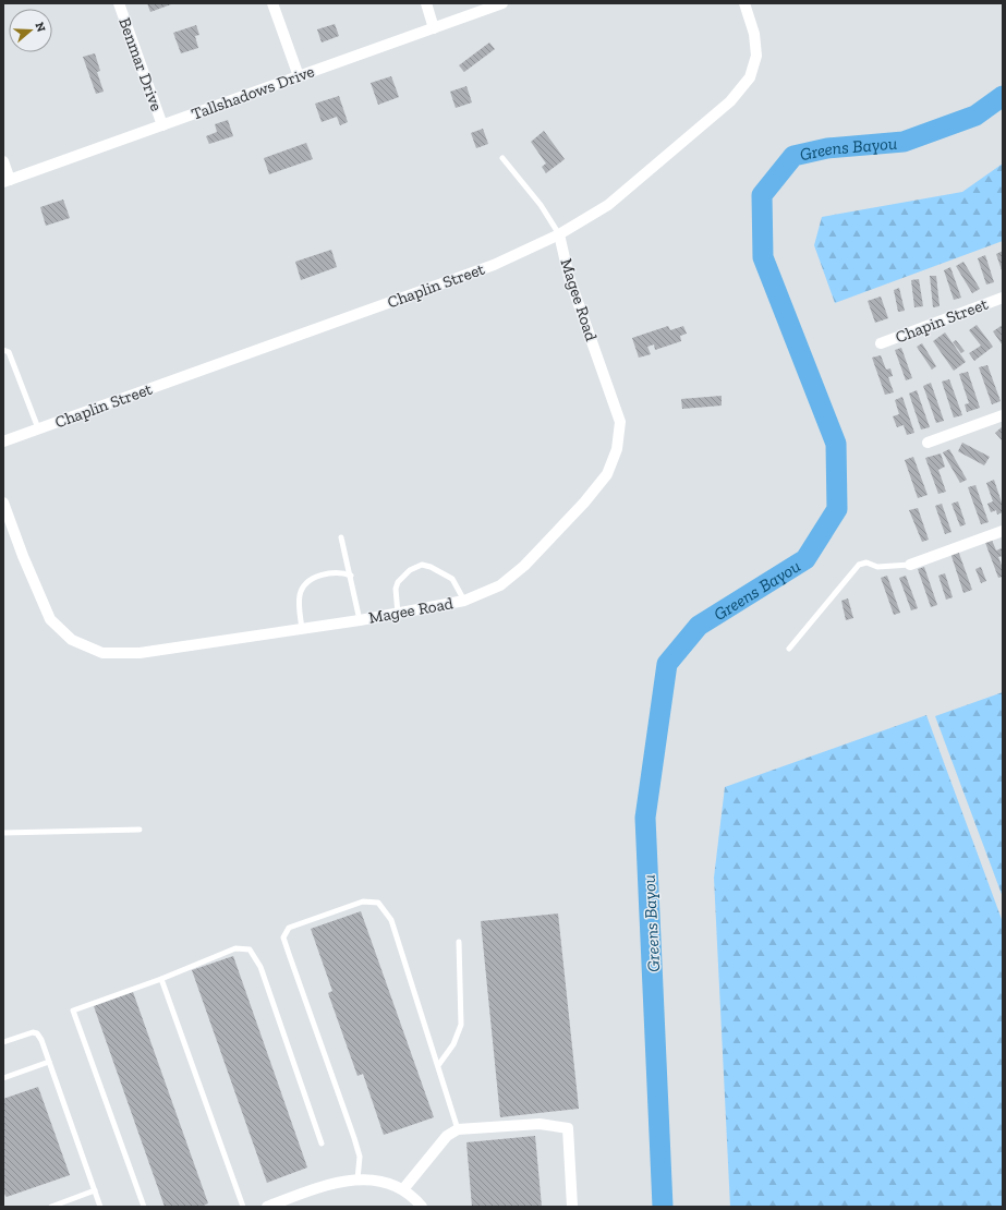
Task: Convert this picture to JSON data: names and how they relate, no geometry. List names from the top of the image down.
{
  "streets": {
    "street": [
      "Benmar Drive",
      "Tallshadows Drive",
      "Chaplin Street",
      "Magee Road",
      "Chapin Street"
    ]
  },
  "crossings": [
    ["Benmar Drive", "Tallshadows Drive"],
    ["Chaplin Street", "Magee Road"]
  ],
  "water": ["Greens Bayou"],
  "north": "right"
}
